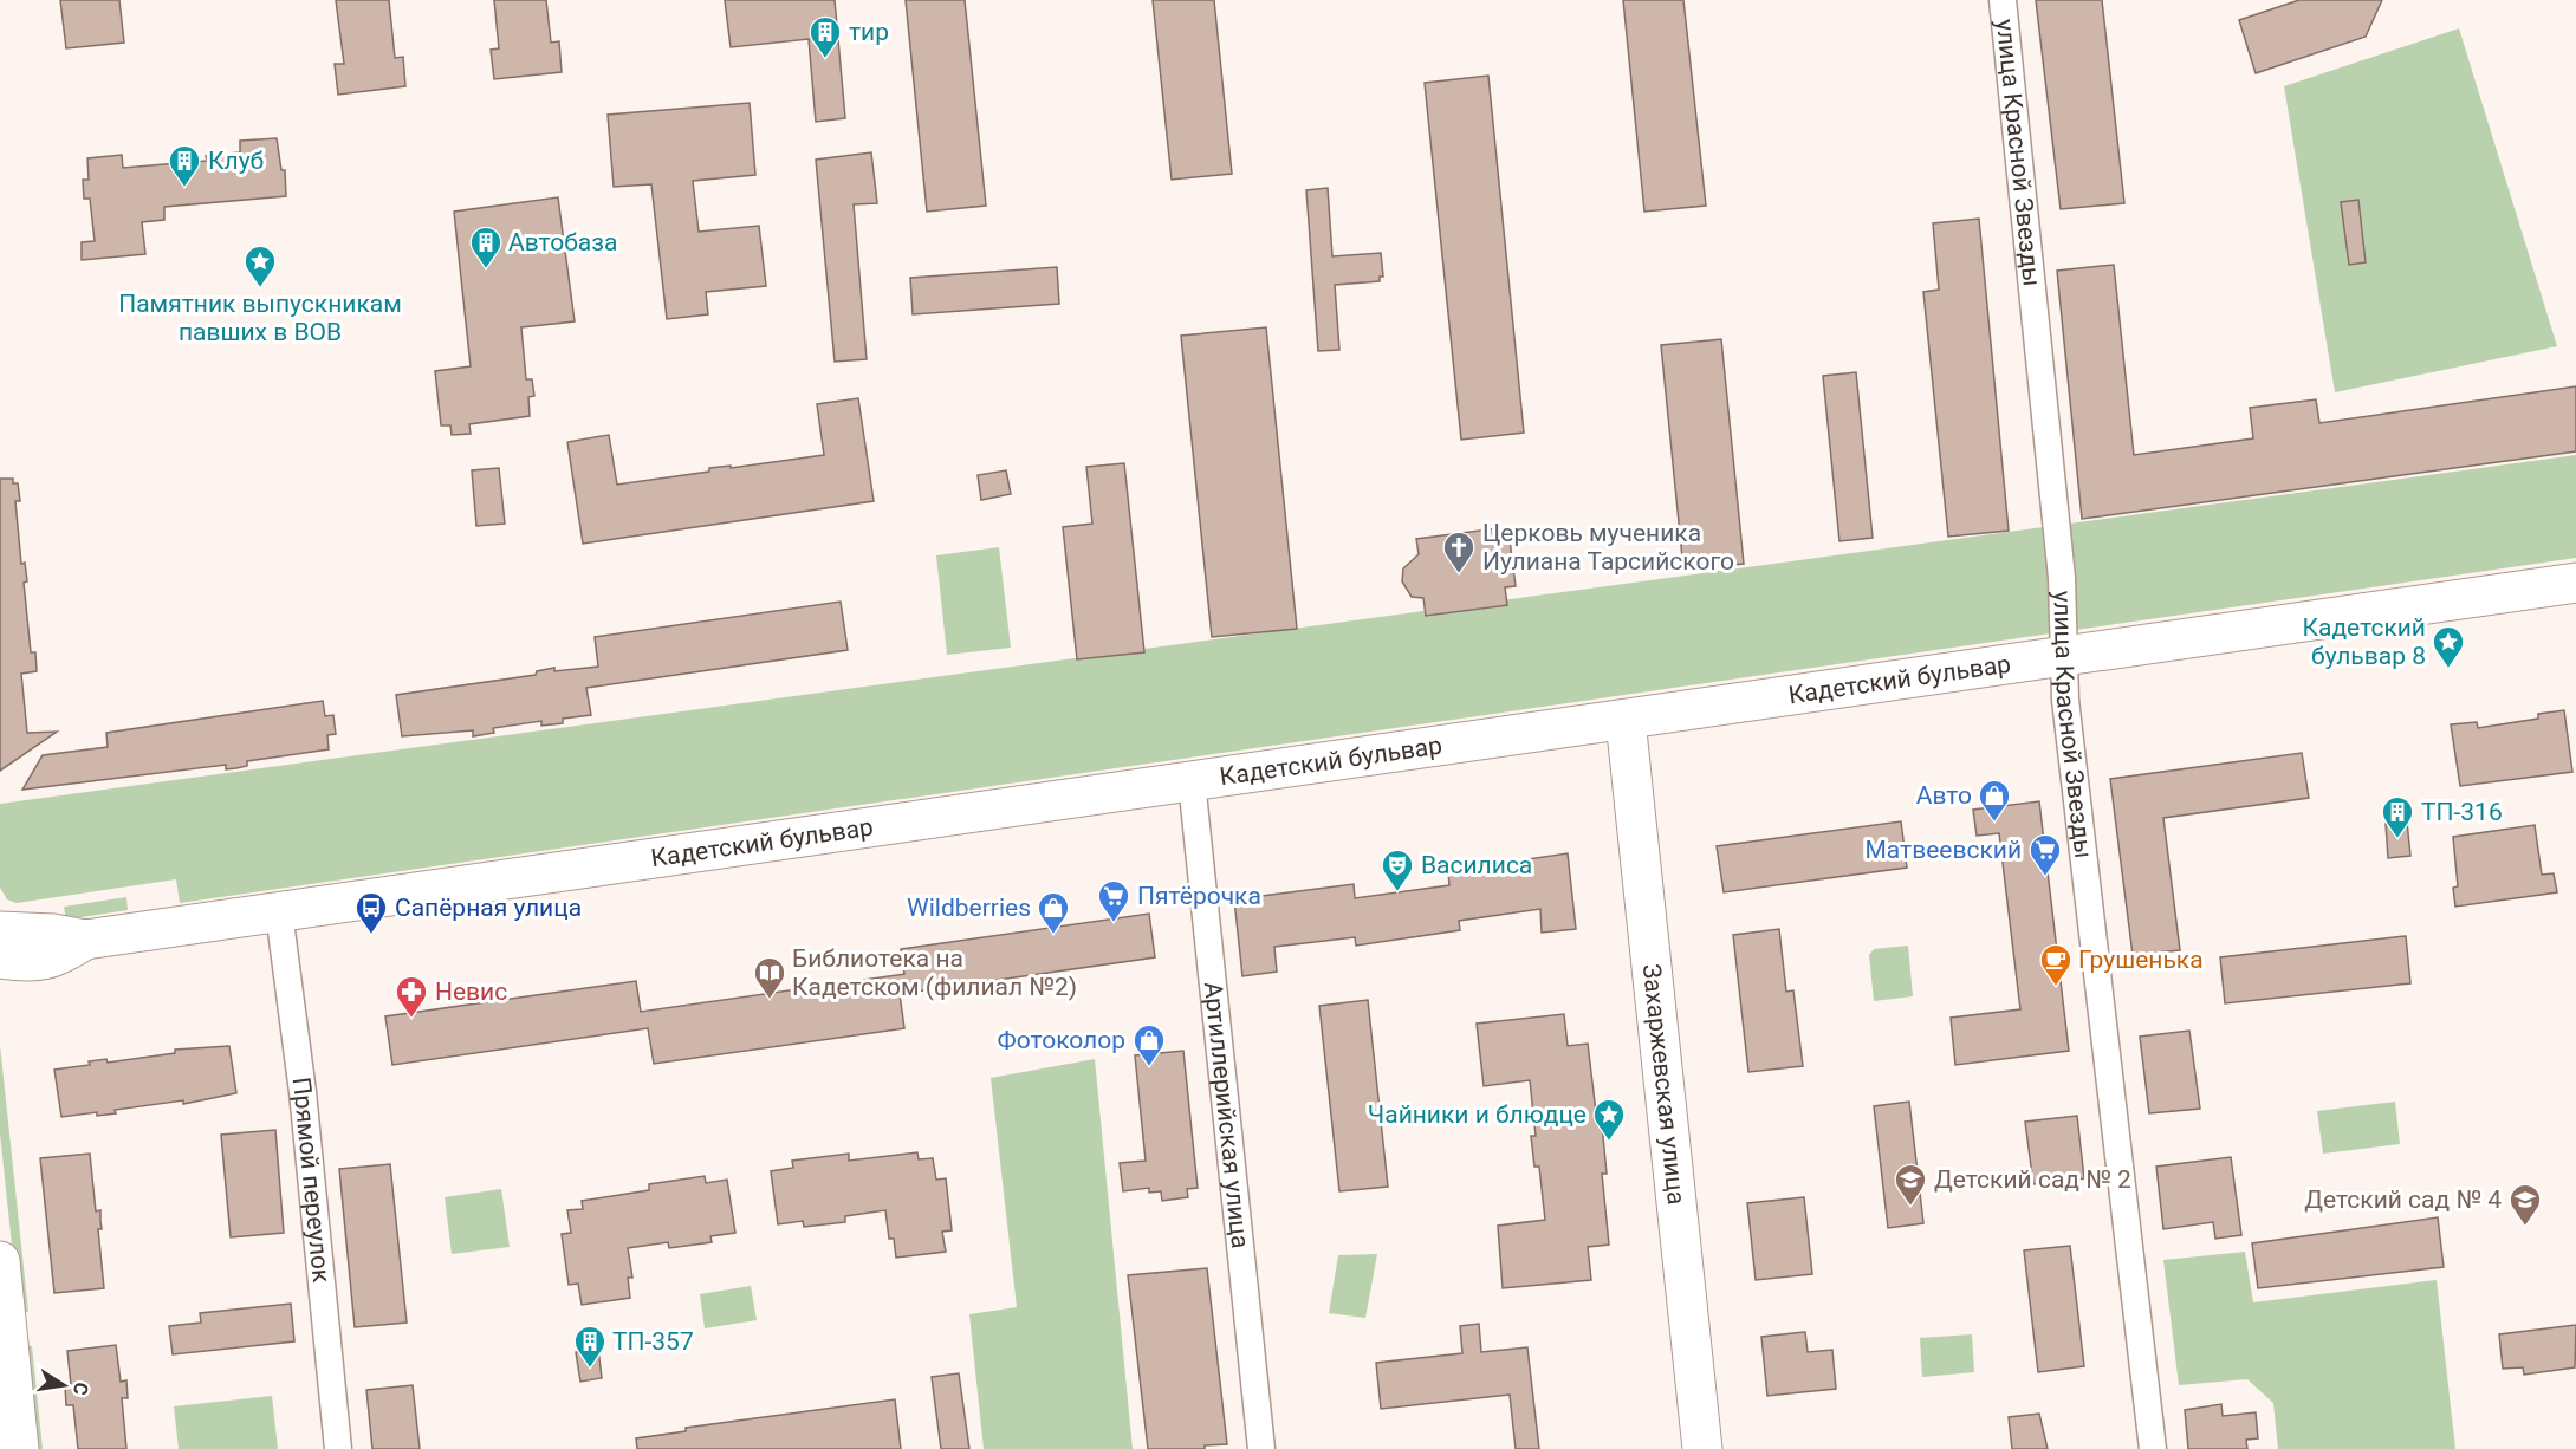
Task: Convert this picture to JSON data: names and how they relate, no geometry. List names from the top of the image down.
{
  "streets": {
    "street": [
      "улица Красной Звезды",
      "Кадетский бульвар",
      "Захаржевская улица",
      "Артиллерийская улица",
      "Прямой переулок"
    ]
  },
  "crossings": [
    ["улица Красной Звезды", "Кадетский бульвар"],
    ["Кадетский бульвар", "Захаржевская улица"],
    ["Кадетский бульвар", "Артиллерийская улица"],
    ["Кадетский бульвар", "Прямой переулок"]
  ],
  "places": {
    "building": [
      "тир",
      "Клуб",
      "Автобаза",
      "ТП-316",
      "ТП-357"
    ],
    "place": ["Памятник выпускникам павших в ВОВ", "Кадетский бульвар 8", "Чайники и блюдце"],
    "church": ["Церковь мученика Иулиана Тарсийского"],
    "shop": ["Авто", "Wildberries", "Фотоколор"],
    "supermarket": ["Матвеевский", "Пятёрочка"],
    "theatre": ["Василиса"],
    "bus stop": ["Сапёрная улица"],
    "cafe": ["Грушенька"],
    "library": ["Библиотека на Кадетском (филиал №2)"],
    "pharmacy": ["Невис"],
    "school or university": ["Детский сад № 2", "Детский сад № 4"]
  },
  "north": "right"
}
